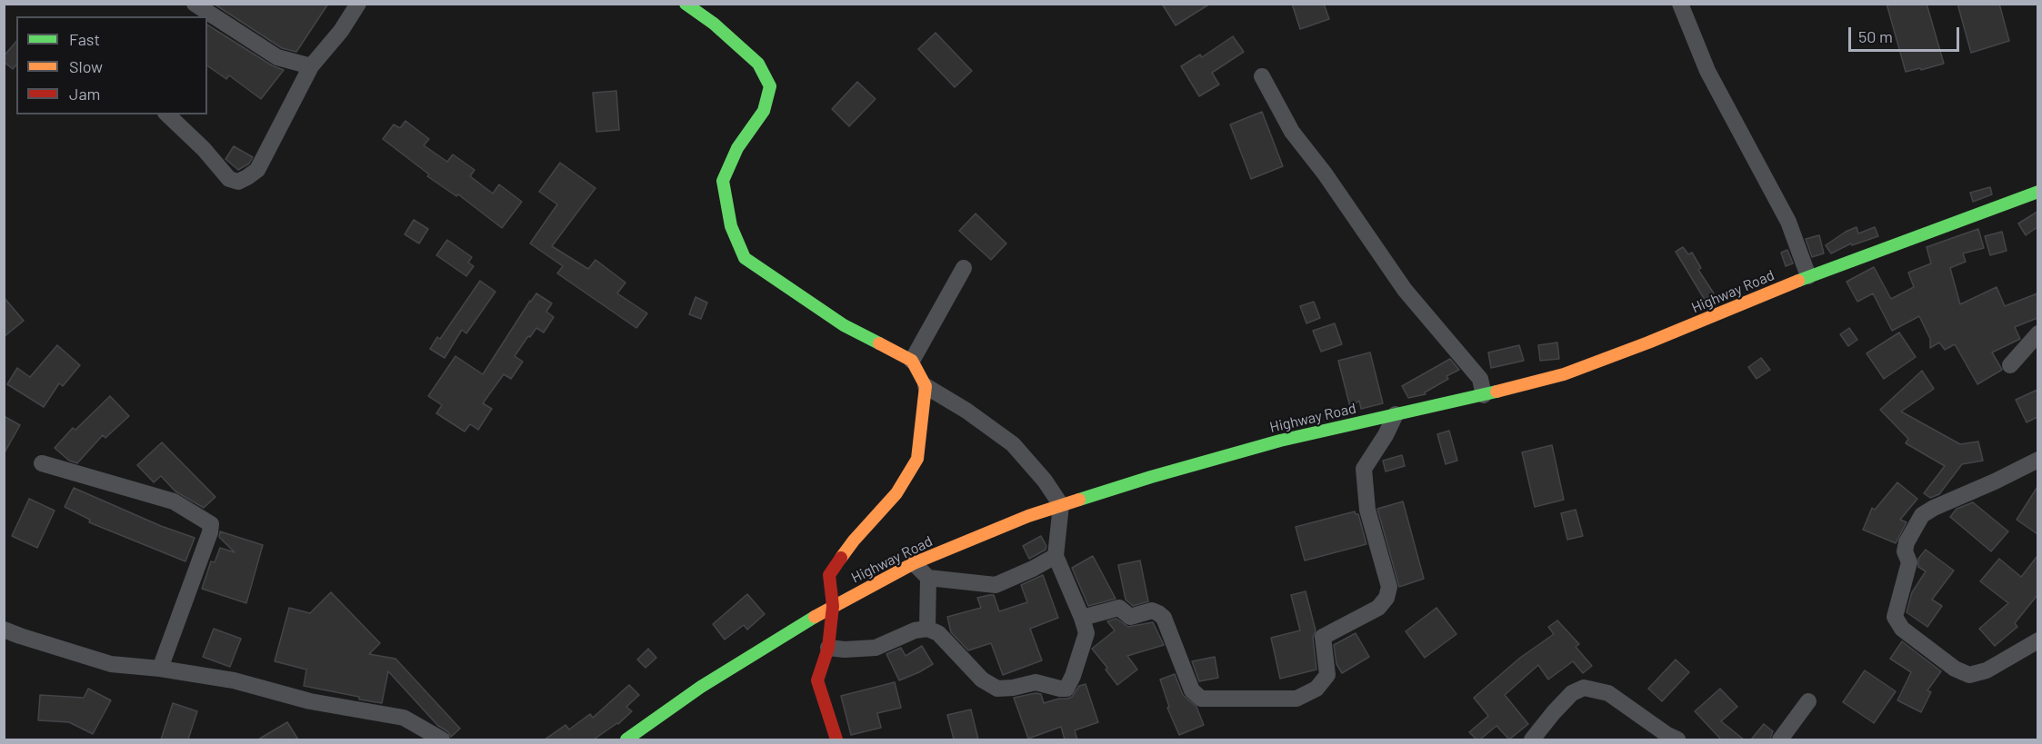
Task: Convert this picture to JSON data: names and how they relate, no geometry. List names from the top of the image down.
{
  "streets": {
    "street": ["Highway Road"]
  },
  "legend": ["Fast", "Slow", "Jam"],
  "scale_bar": "50 m"
}
